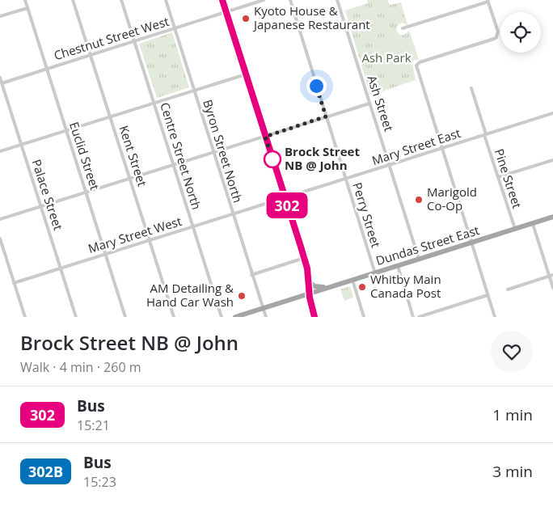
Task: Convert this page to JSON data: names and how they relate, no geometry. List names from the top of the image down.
{
  "streets": {
    "main road": ["Dundas Street East"],
    "street": [
      "Chestnut Street West",
      "Ash Street",
      "Mary Street East",
      "Byron Street North",
      "Euclid Street",
      "Kent Street",
      "Centre Street North",
      "Pine Street",
      "Palace Street",
      "Perry Street",
      "Mary Street West"
    ]
  },
  "crossings": [
    ["Chestnut Street West", "Byron Street North"],
    ["Chestnut Street West", "Euclid Street"],
    ["Chestnut Street West", "Kent Street"],
    ["Chestnut Street West", "Centre Street North"],
    ["Chestnut Street West", "Palace Street"],
    ["Ash Street", "Mary Street East"],
    ["Ash Street", "Dundas Street East"],
    ["Mary Street East", "Pine Street"],
    ["Mary Street East", "Perry Street"],
    ["Mary Street East", "Mary Street West"],
    ["Byron Street North", "Mary Street West"],
    ["Byron Street North", "Dundas Street East"],
    ["Euclid Street", "Mary Street West"],
    ["Kent Street", "Mary Street West"],
    ["Centre Street North", "Mary Street West"],
    ["Pine Street", "Dundas Street East"],
    ["Palace Street", "Mary Street West"],
    ["Perry Street", "Dundas Street East"]
  ],
  "parks": ["Ash Park"],
  "places": [
    "Kyoto House & Japanese Restaurant",
    "Brock Street NB @ John",
    "Marigold Co-Op",
    "Whitby Main Canada Post",
    "AM Detailing & Hand Car Wash"
  ],
  "lines": ["bus line 302"],
  "page": {
    "on_map": "302",
    "heading": ["Brock Street NB @ John", "Walk · 4 min · 260 m"],
    "list": [
      {
        "mark": "302",
        "name": "Bus",
        "note": "15:21",
        "value": "1 min"
      },
      {
        "mark": "302B",
        "name": "Bus",
        "note": "15:23",
        "value": "3 min"
      }
    ]
  }
}
